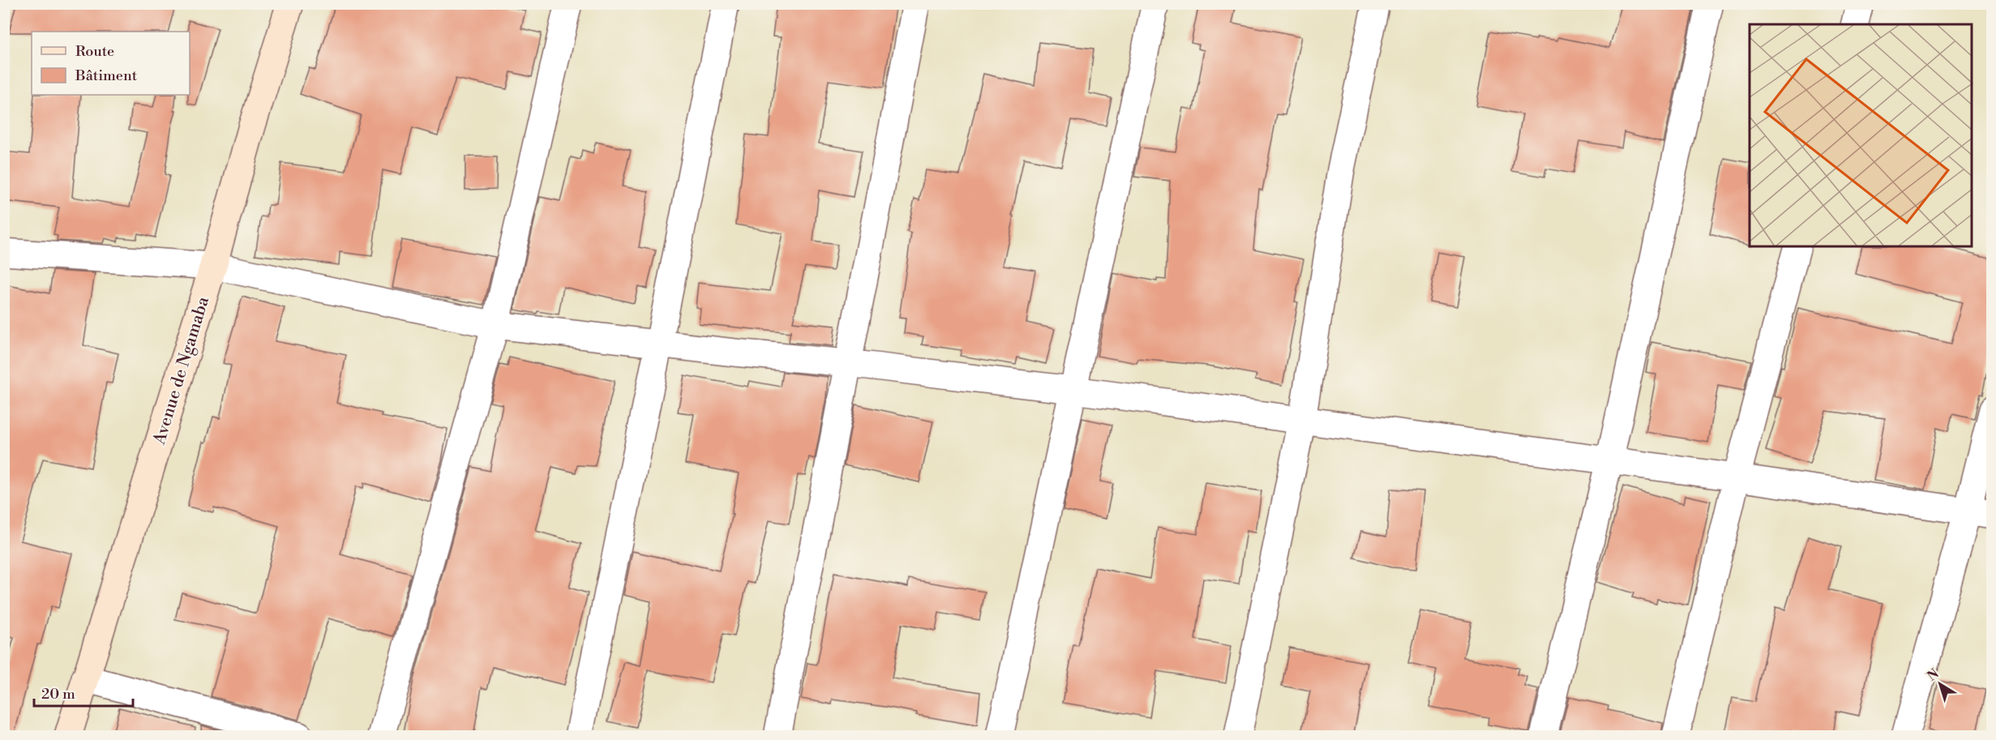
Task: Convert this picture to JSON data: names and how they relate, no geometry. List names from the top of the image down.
{
  "streets": {
    "street": ["Avenue de Ngamaba"]
  },
  "legend": ["Route", "Bâtiment"],
  "scale_bar": "20 m",
  "north": "top left"
}
